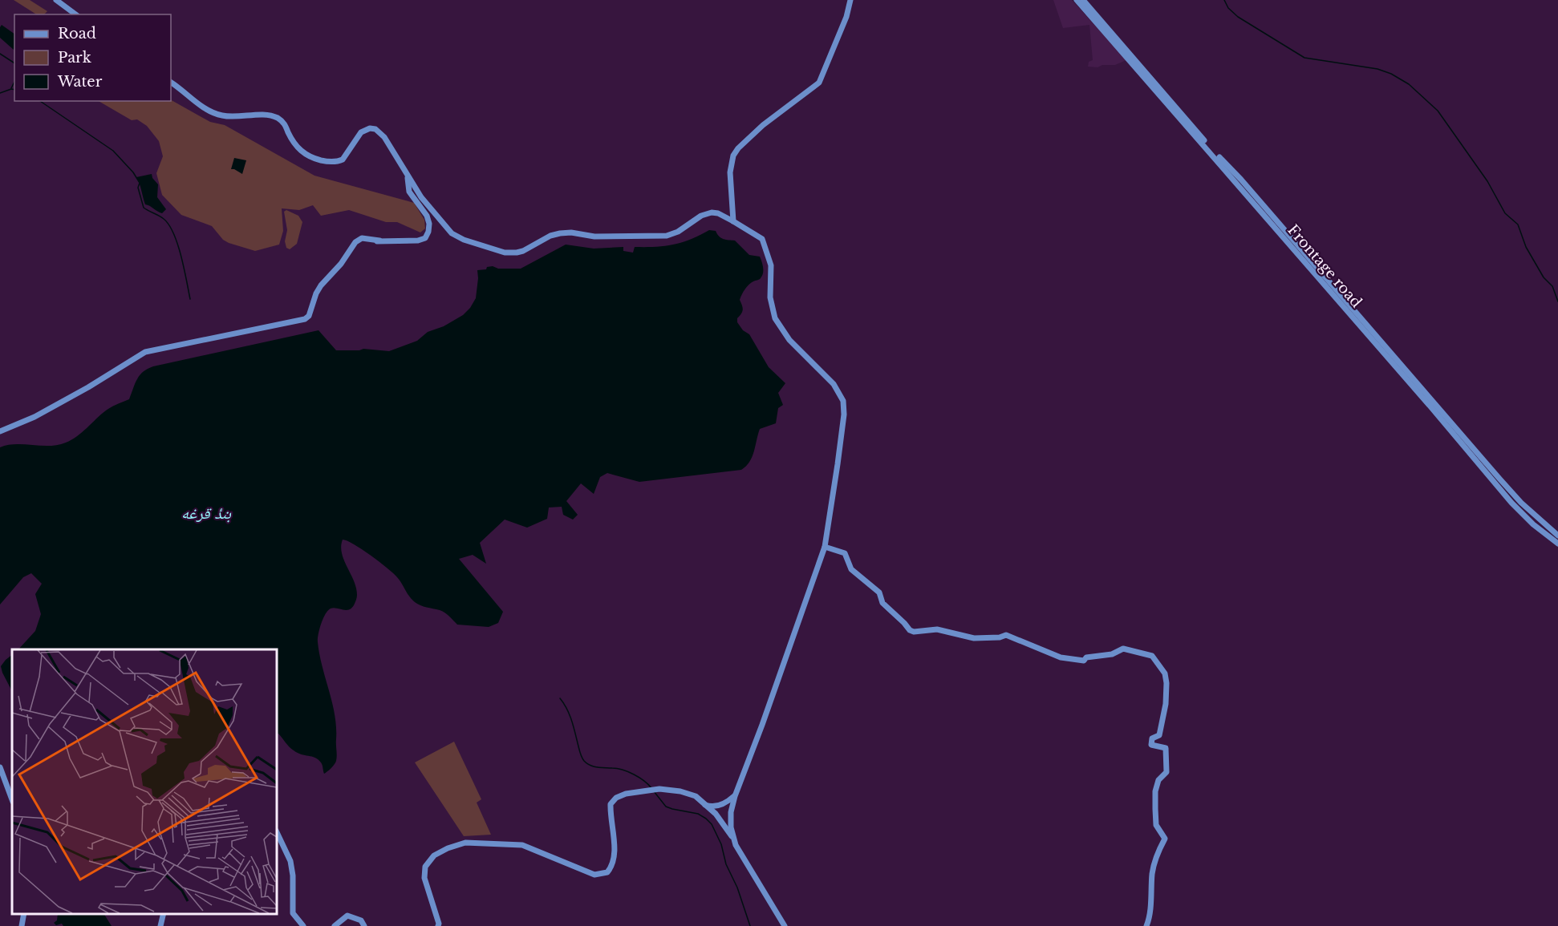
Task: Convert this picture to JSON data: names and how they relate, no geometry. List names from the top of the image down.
{
  "streets": {
    "main road": ["Frontage road"]
  },
  "water": ["بندٔ قرغه"],
  "legend": ["Road", "Park", "Water"]
}
